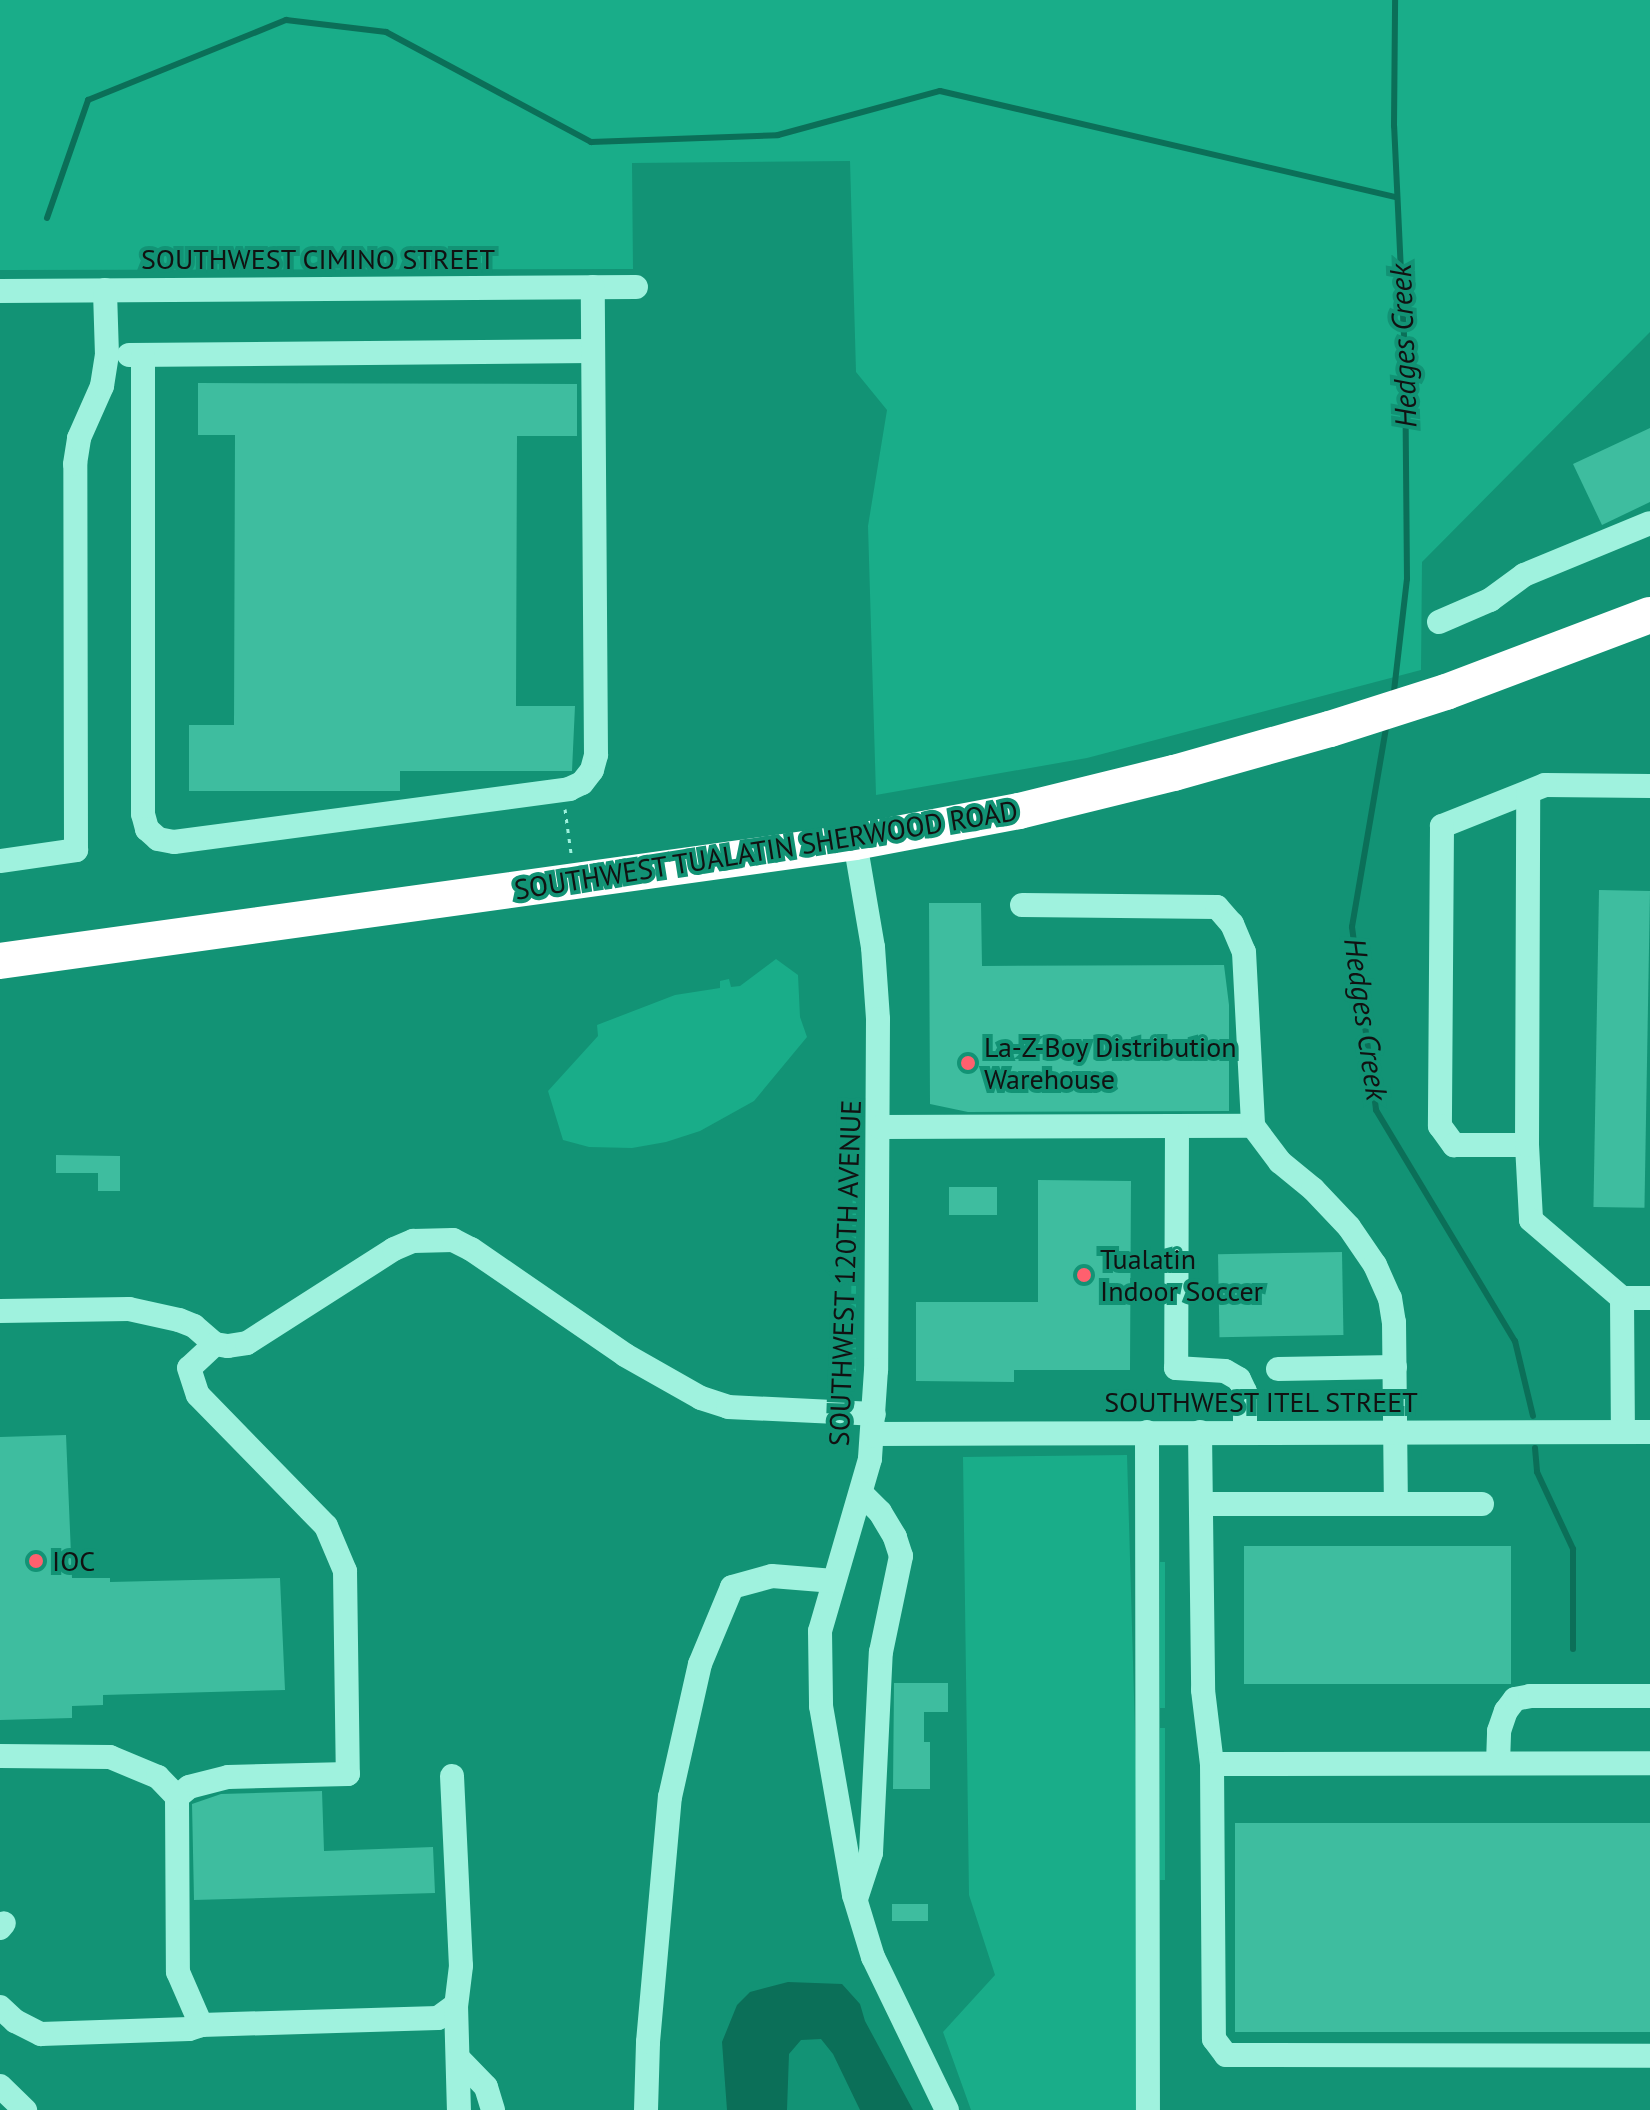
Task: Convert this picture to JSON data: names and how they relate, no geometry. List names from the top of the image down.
{
  "streets": {
    "highway": ["SOUTHWEST TUALATIN SHERWOOD ROAD"],
    "street": ["SOUTHWEST CIMINO STREET", "SOUTHWEST 120TH AVENUE", "SOUTHWEST ITEL STREET"]
  },
  "crossings": [
    ["SOUTHWEST TUALATIN SHERWOOD ROAD", "SOUTHWEST 120TH AVENUE"],
    ["SOUTHWEST 120TH AVENUE", "SOUTHWEST ITEL STREET"]
  ],
  "water": ["Hedges Creek"],
  "places": ["La-Z-Boy Distribution Warehouse", "Tualatin Indoor Soccer", "IOC"]
}
